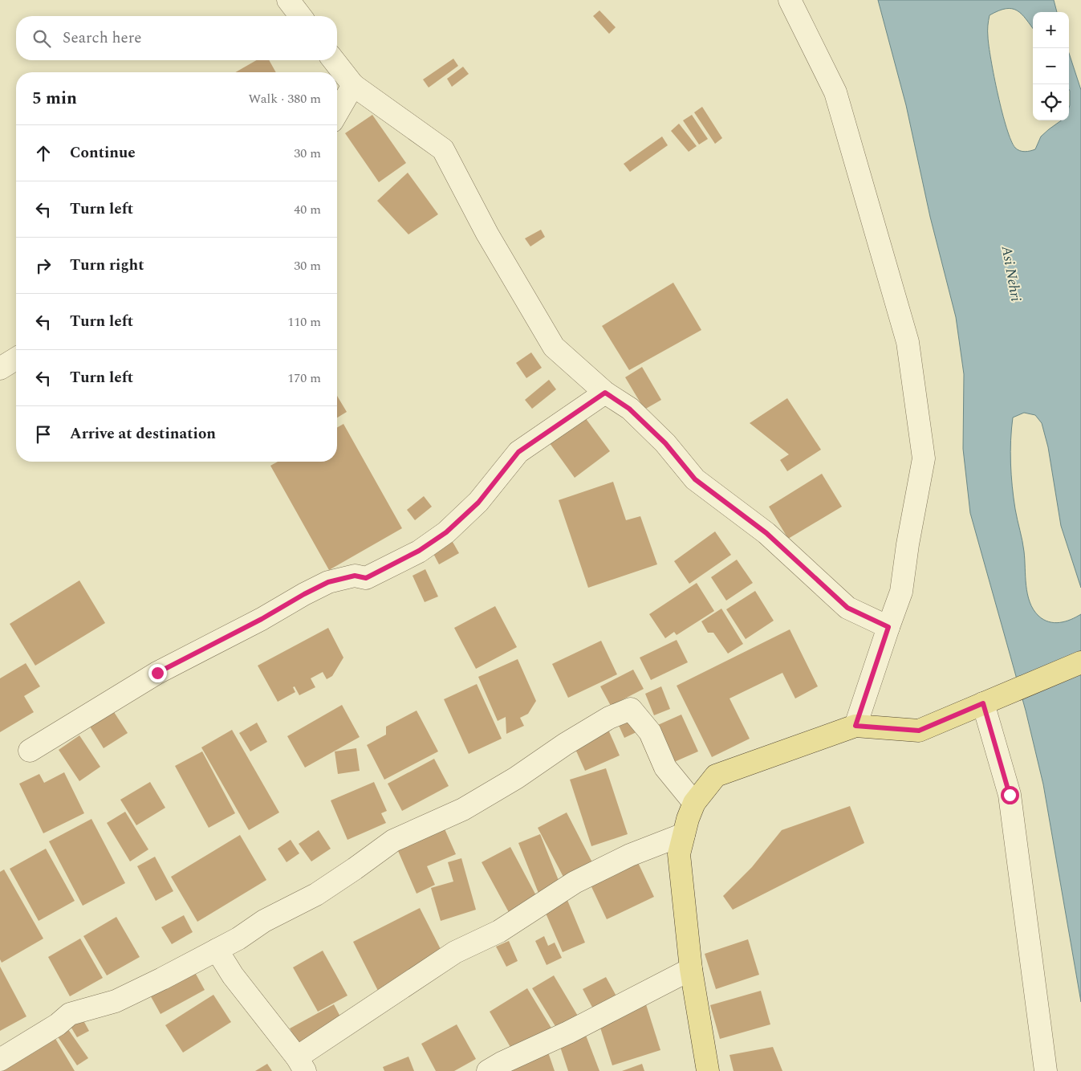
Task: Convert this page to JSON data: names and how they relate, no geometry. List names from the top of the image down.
{
  "water": ["Asi Nehri"],
  "page": {
    "map_buttons": ["+", "−"],
    "search": "Search here",
    "heading": ["5 min", "Walk · 380 m"],
    "list": [
      ["Continue", "30 m"],
      ["Turn left", "40 m"],
      ["Turn right", "30 m"],
      ["Turn left", "110 m"],
      ["Turn left", "170 m"],
      "Arrive at destination"
    ]
  }
}
